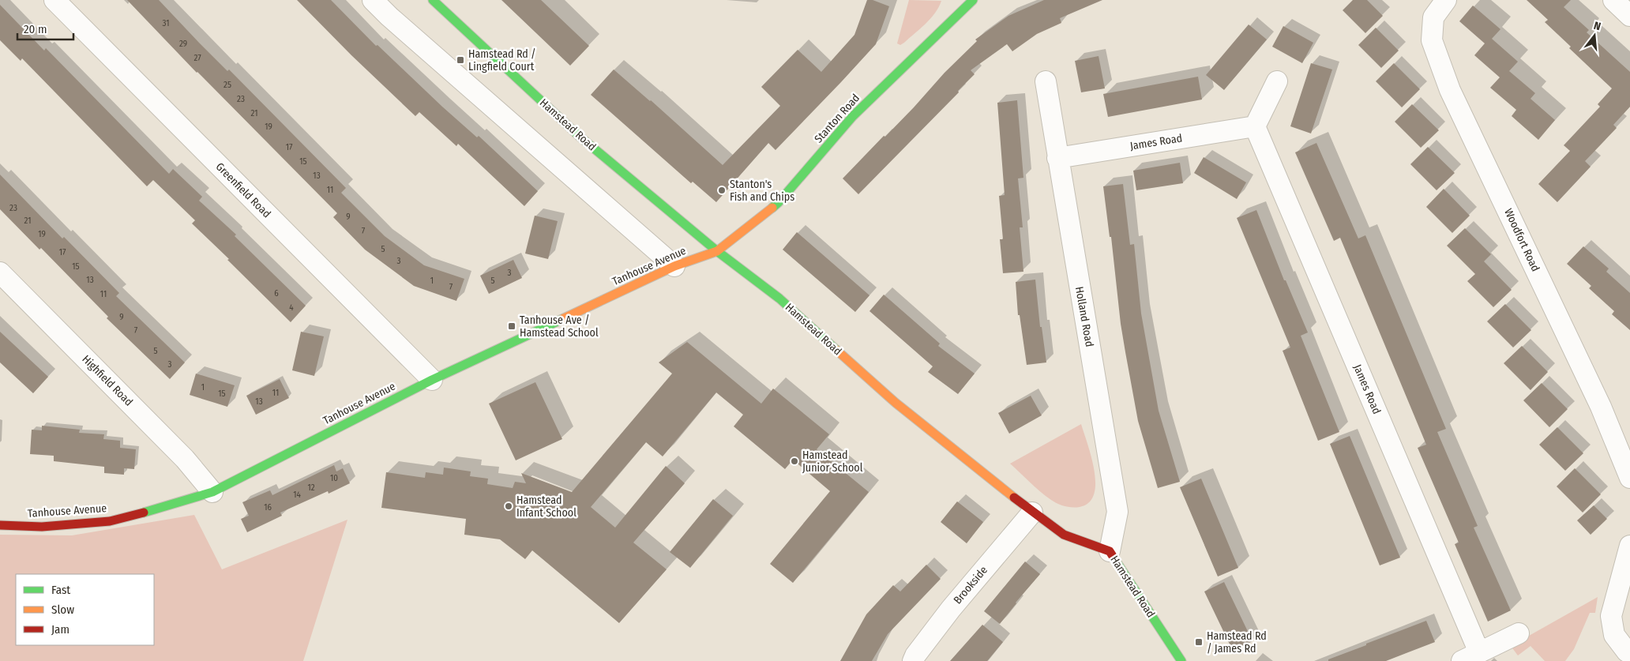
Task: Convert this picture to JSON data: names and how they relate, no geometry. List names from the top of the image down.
{
  "streets": {
    "street": [
      "Stanton Road",
      "Hamstead Road",
      "James Road",
      "Greenfield Road",
      "Woodfort Road",
      "Tanhouse Avenue",
      "Holland Road",
      "Highfield Road",
      "Brookside"
    ]
  },
  "crossings": [
    ["Stanton Road", "Hamstead Road"],
    ["Stanton Road", "Tanhouse Avenue"],
    ["Hamstead Road", "Tanhouse Avenue"],
    ["Hamstead Road", "Holland Road"],
    ["Hamstead Road", "Brookside"],
    ["James Road", "Holland Road"],
    ["Greenfield Road", "Tanhouse Avenue"],
    ["Tanhouse Avenue", "Highfield Road"]
  ],
  "places": {
    "transit": ["Hamstead Rd / Lingfield Court", "Tanhouse Ave / Hamstead School", "Hamstead Rd / James Rd"],
    "other": ["Stanton's Fish and Chips", "Hamstead Junior School", "Hamstead Infant School"]
  },
  "house_numbers": [
    "31",
    "29",
    "27",
    "25",
    "23",
    "21",
    "19",
    "17",
    "15",
    "13",
    "11",
    "23",
    "9",
    "21",
    "7",
    "19",
    "5",
    "17",
    "3",
    "15",
    "3",
    "13",
    "1",
    "5",
    "7",
    "6",
    "11",
    "4",
    "9",
    "7",
    "5",
    "3",
    "1",
    "11",
    "15",
    "13",
    "10",
    "12",
    "14",
    "16"
  ],
  "legend": ["Fast", "Slow", "Jam"],
  "scale_bar": "20 m",
  "north": "top"
}
